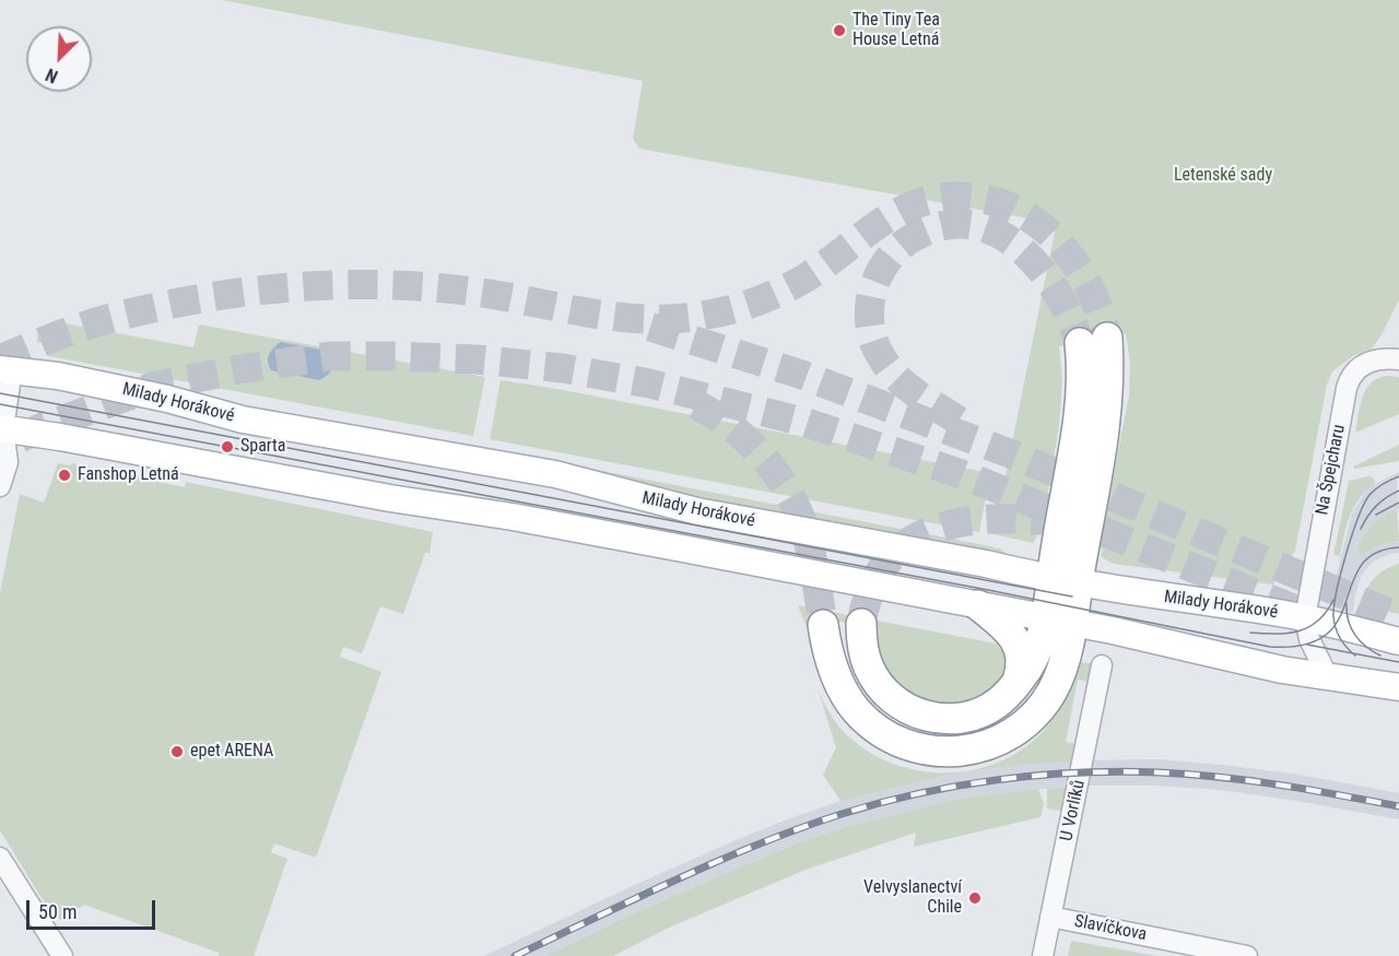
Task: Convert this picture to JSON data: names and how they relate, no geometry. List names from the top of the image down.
{
  "streets": {
    "main road": ["Milady Horákové"],
    "street": ["Na Špejcharu", "U Vorlíků", "Slavíčkova"]
  },
  "crossings": [
    ["Milady Horákové", "Na Špejcharu"],
    ["U Vorlíků", "Slavíčkova"]
  ],
  "parks": ["Letenské sady"],
  "places": [
    "The Tiny Tea House Letná",
    "Sparta",
    "Fanshop Letná",
    "epet ARENA",
    "Velvyslanectví Chile"
  ],
  "scale_bar": "50 m",
  "north": "bottom left"
}
